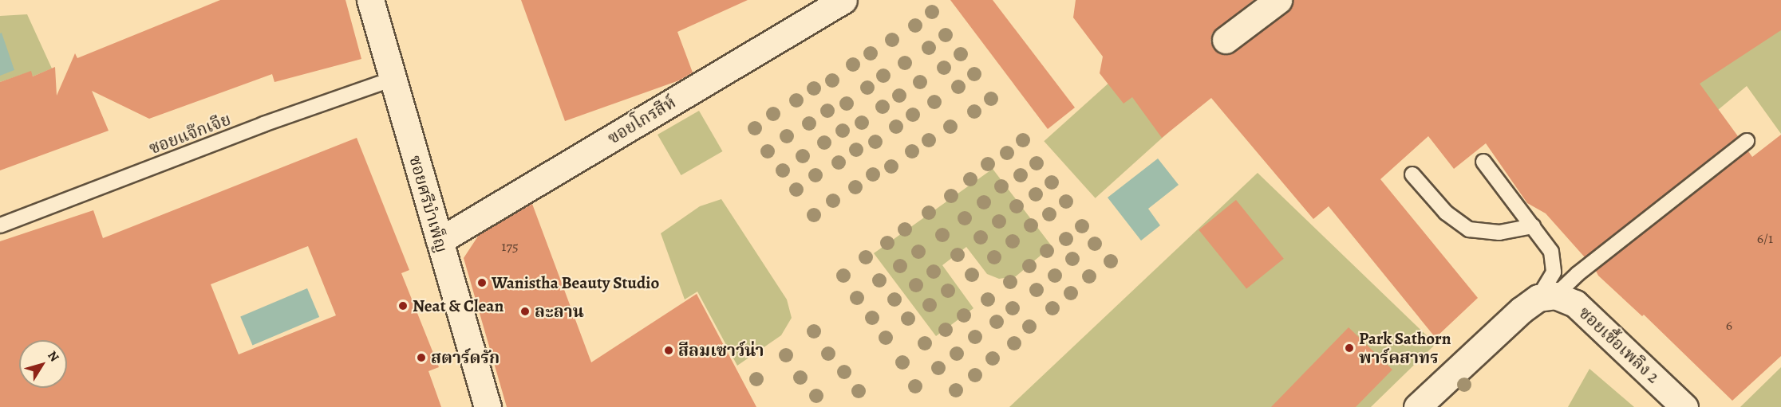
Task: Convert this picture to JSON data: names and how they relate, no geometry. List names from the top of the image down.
{
  "streets": {
    "street": ["ฃอยโกรสีห์", "ซอยศรีบำเพ็ญ", "ซอยเชื้อเพลิง 2"],
    "lane": ["ซอยแจ๊กเจีย"]
  },
  "crossings": [
    ["ฃอยโกรสีห์", "ซอยศรีบำเพ็ญ"],
    ["ซอยแจ๊กเจีย", "ซอยศรีบำเพ็ญ"]
  ],
  "places": [
    "Wanistha Beauty Studio",
    "Neat & Clean",
    "ละลาน",
    "Park Sathorn พาร์คสาทร",
    "สีลมเซาว์น่า",
    "สตาร์ดรัก"
  ],
  "house_numbers": ["6/1", "175", "6"],
  "north": "top right"
}
